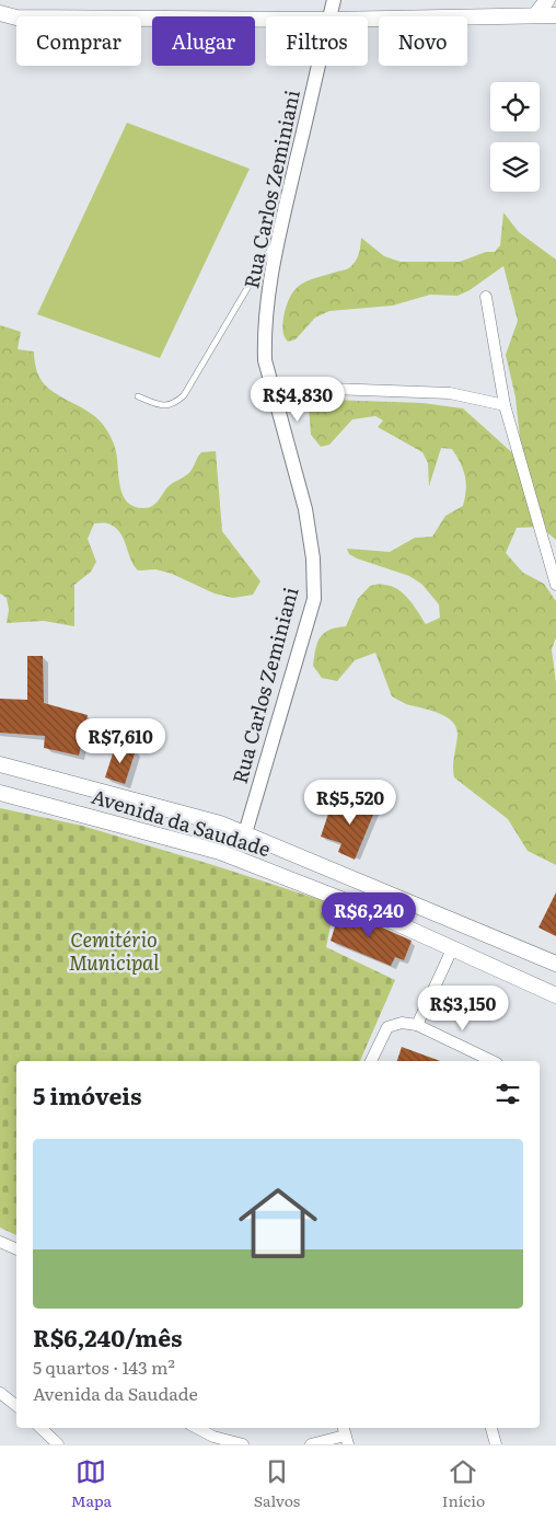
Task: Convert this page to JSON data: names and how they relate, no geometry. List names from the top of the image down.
{
  "streets": {
    "main road": ["Avenida da Saudade"],
    "street": ["Rua Carlos Zeminiani"]
  },
  "crossings": [
    ["Rua Carlos Zeminiani", "Avenida da Saudade"]
  ],
  "parks": ["Cemitério Municipal"],
  "page": {
    "chip": [
      "Comprar",
      "Alugar",
      "Filtros",
      "Novo"
    ],
    "price": [
      "R$4,830",
      "R$7,610",
      "R$5,520",
      "R$6,240",
      "R$3,150"
    ],
    "heading": "5 imóveis",
    "list": [
      {
        "name": "R$6,240/mês",
        "note": "5 quartos · 143 m² · Avenida da Saudade"
      }
    ],
    "tabs": ["Mapa", "Salvos", "Início"]
  }
}
